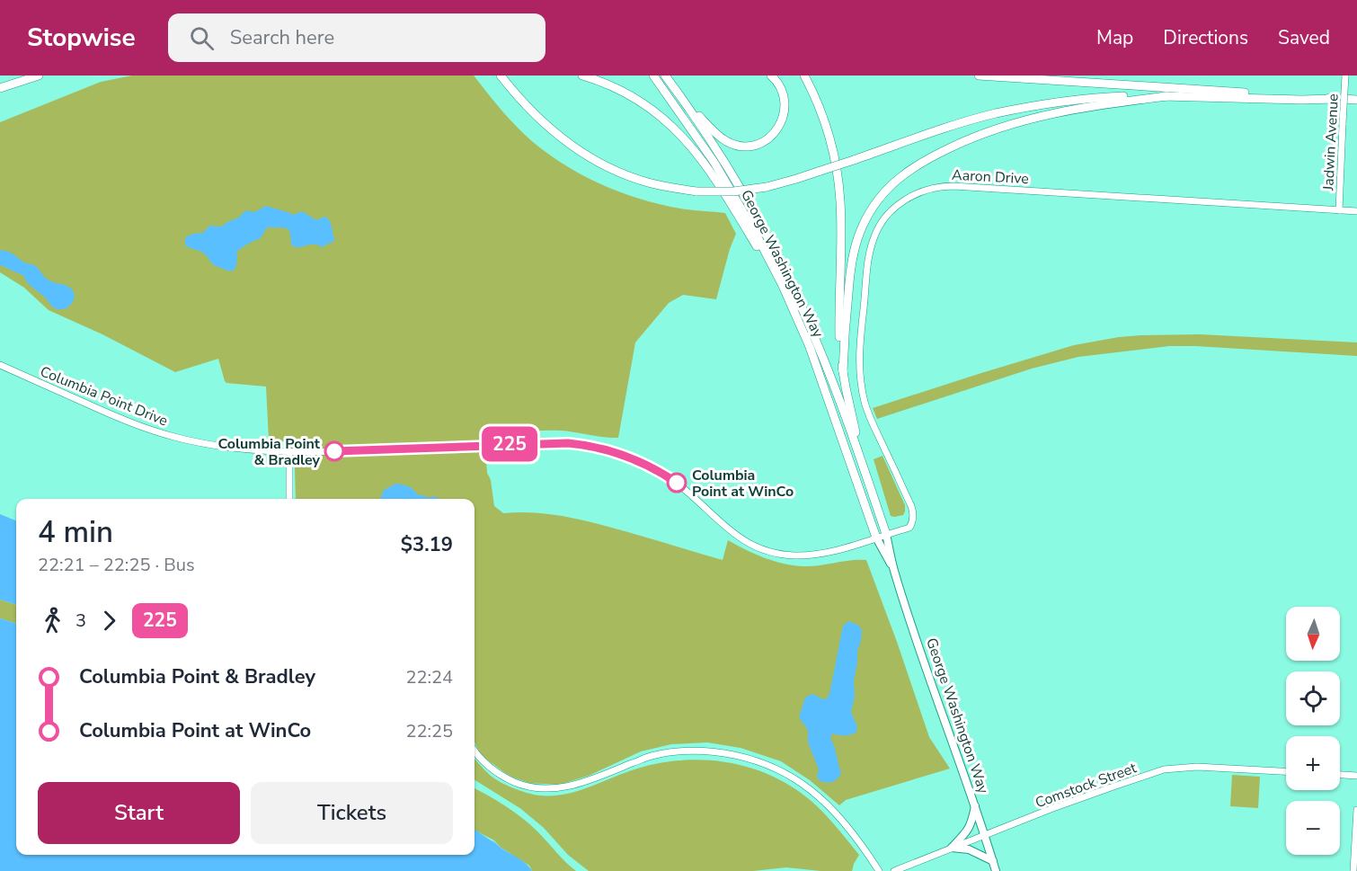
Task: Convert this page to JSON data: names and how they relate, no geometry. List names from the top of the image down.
{
  "streets": {
    "highway": ["George Washington Way"],
    "street": [
      "Jadwin Avenue",
      "Aaron Drive",
      "Columbia Point Drive",
      "Comstock Street"
    ]
  },
  "crossings": [
    ["Jadwin Avenue", "Aaron Drive"],
    ["Aaron Drive", "George Washington Way"],
    ["Aaron Drive", "Columbia Point Drive"],
    ["George Washington Way", "Columbia Point Drive"],
    ["George Washington Way", "Comstock Street"]
  ],
  "places": ["Columbia Point & Bradley", "Columbia Point at WinCo"],
  "lines": ["bus line 225"],
  "north": "bottom",
  "page": {
    "header": "Stopwise",
    "search": "Search here",
    "nav": ["Map", "Directions", "Saved"],
    "on_map": "225",
    "heading": ["4 min", "22:21 – 22:25 · Bus", "$3.19"],
    "legs": ["3", "225"],
    "map_buttons": ["+", "−"],
    "list": [
      {
        "name": "Columbia Point & Bradley",
        "value": "22:24"
      },
      {
        "name": "Columbia Point at WinCo",
        "value": "22:25"
      }
    ],
    "buttons": ["Start", "Tickets"]
  }
}
